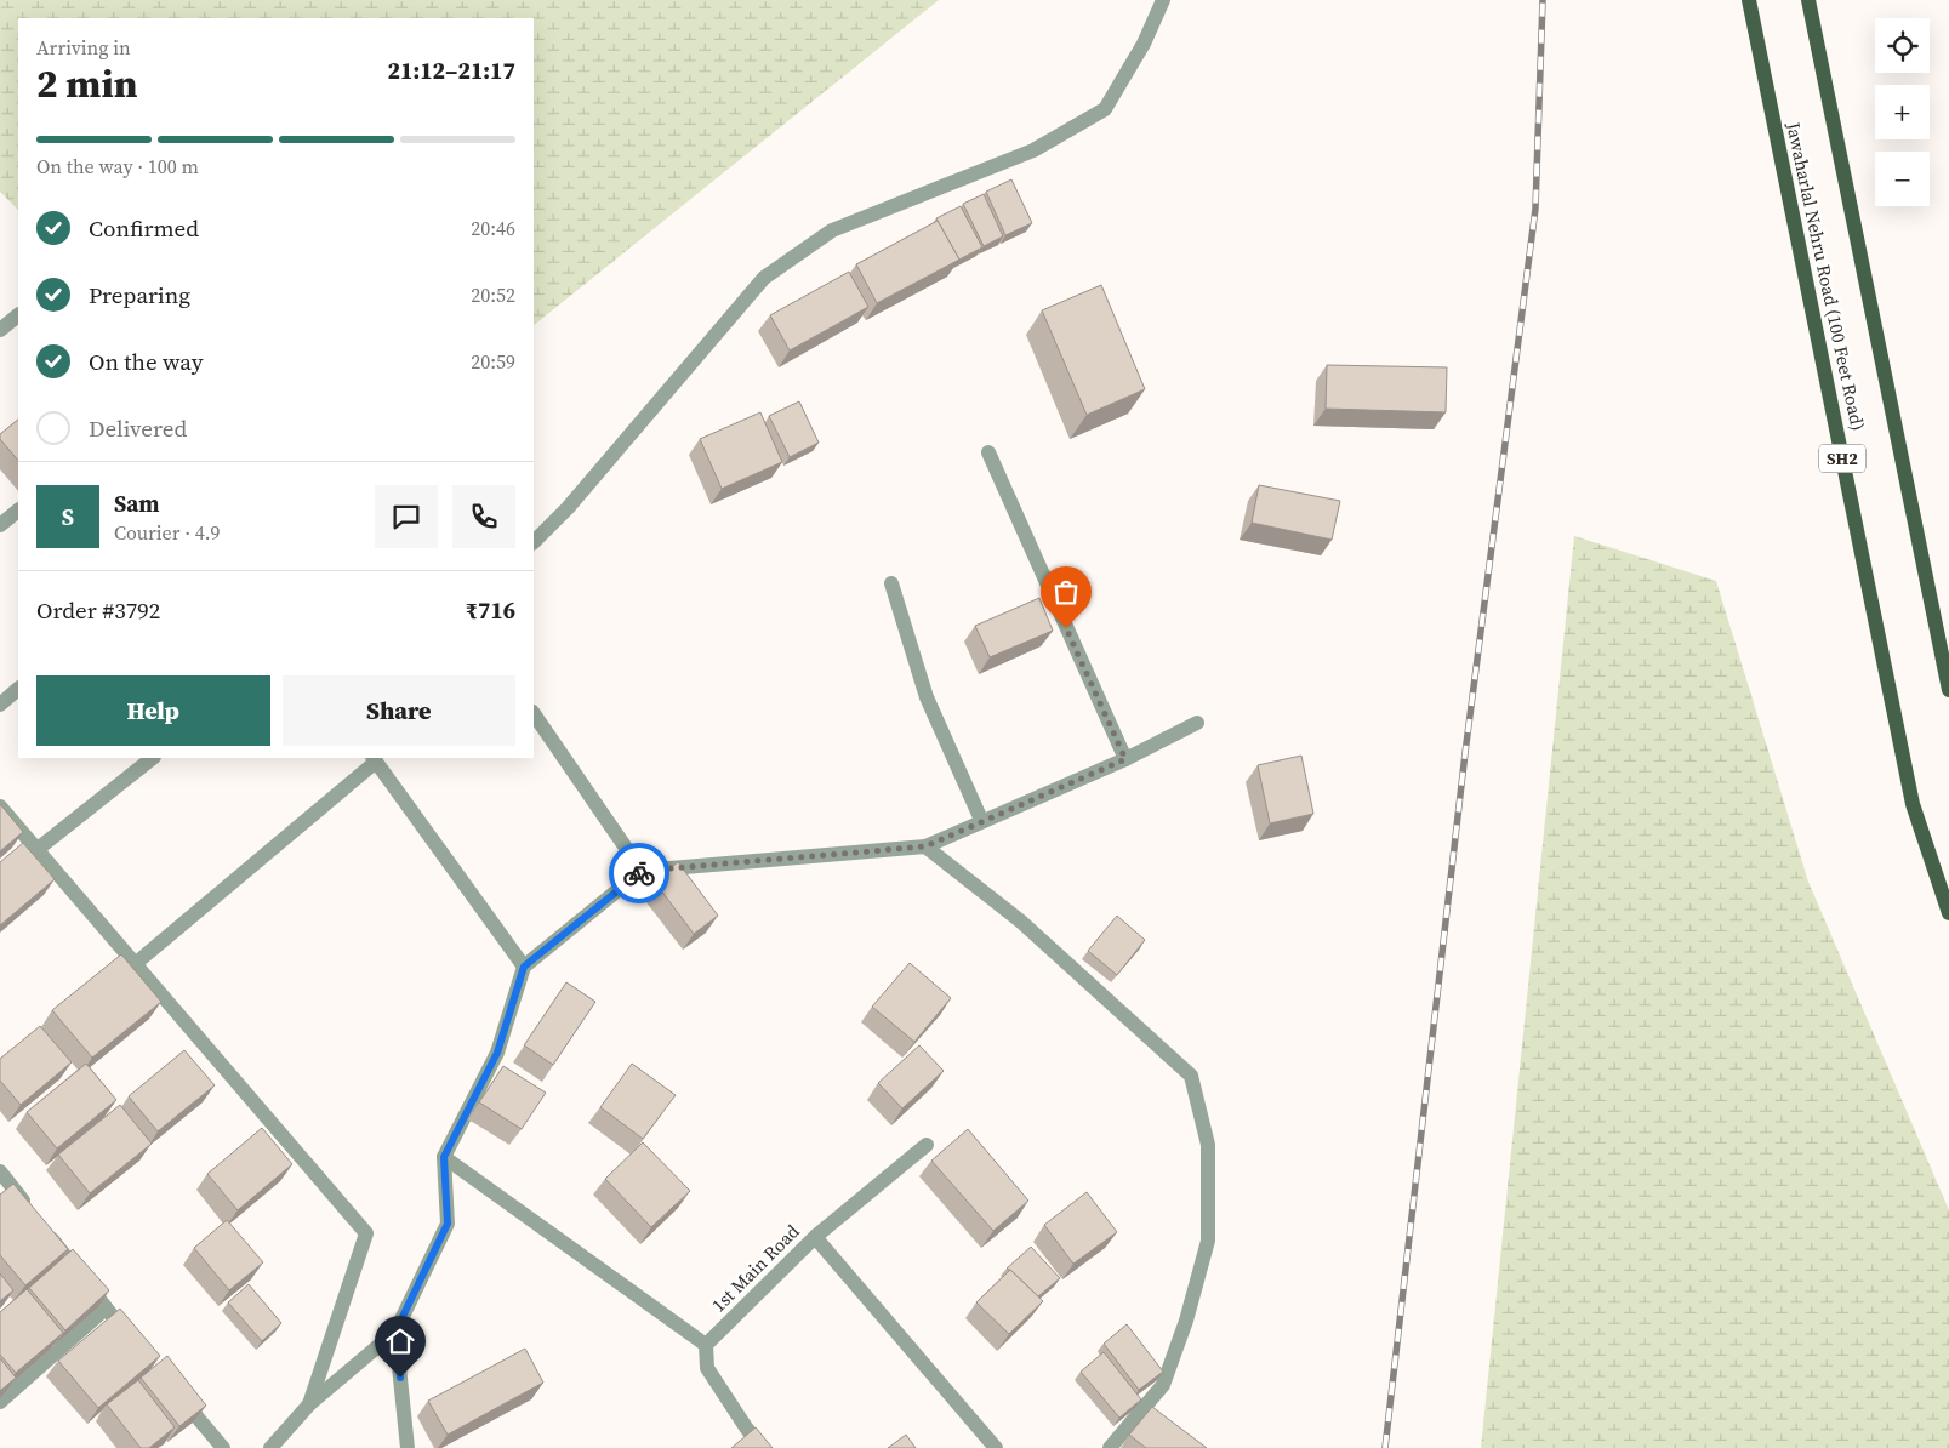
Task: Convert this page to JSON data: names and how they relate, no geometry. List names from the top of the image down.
{
  "streets": {
    "main road": ["Jawaharlal Nehru Road (100 Feet Road)", "SH2"],
    "street": ["1st Main Road"]
  },
  "page": {
    "map_buttons": ["+", "−"],
    "heading": ["2 min", "Arriving in", "21:12–21:17"],
    "panel": [
      "Sam",
      "Courier · 4.9",
      "Order #3792",
      "₹716"
    ],
    "bar": "On the way · 100 m",
    "list": [
      ["Confirmed", "20:46"],
      ["Preparing", "20:52"],
      ["On the way", "20:59"],
      "Delivered"
    ],
    "round": "S",
    "buttons": ["Help", "Share"]
  }
}
